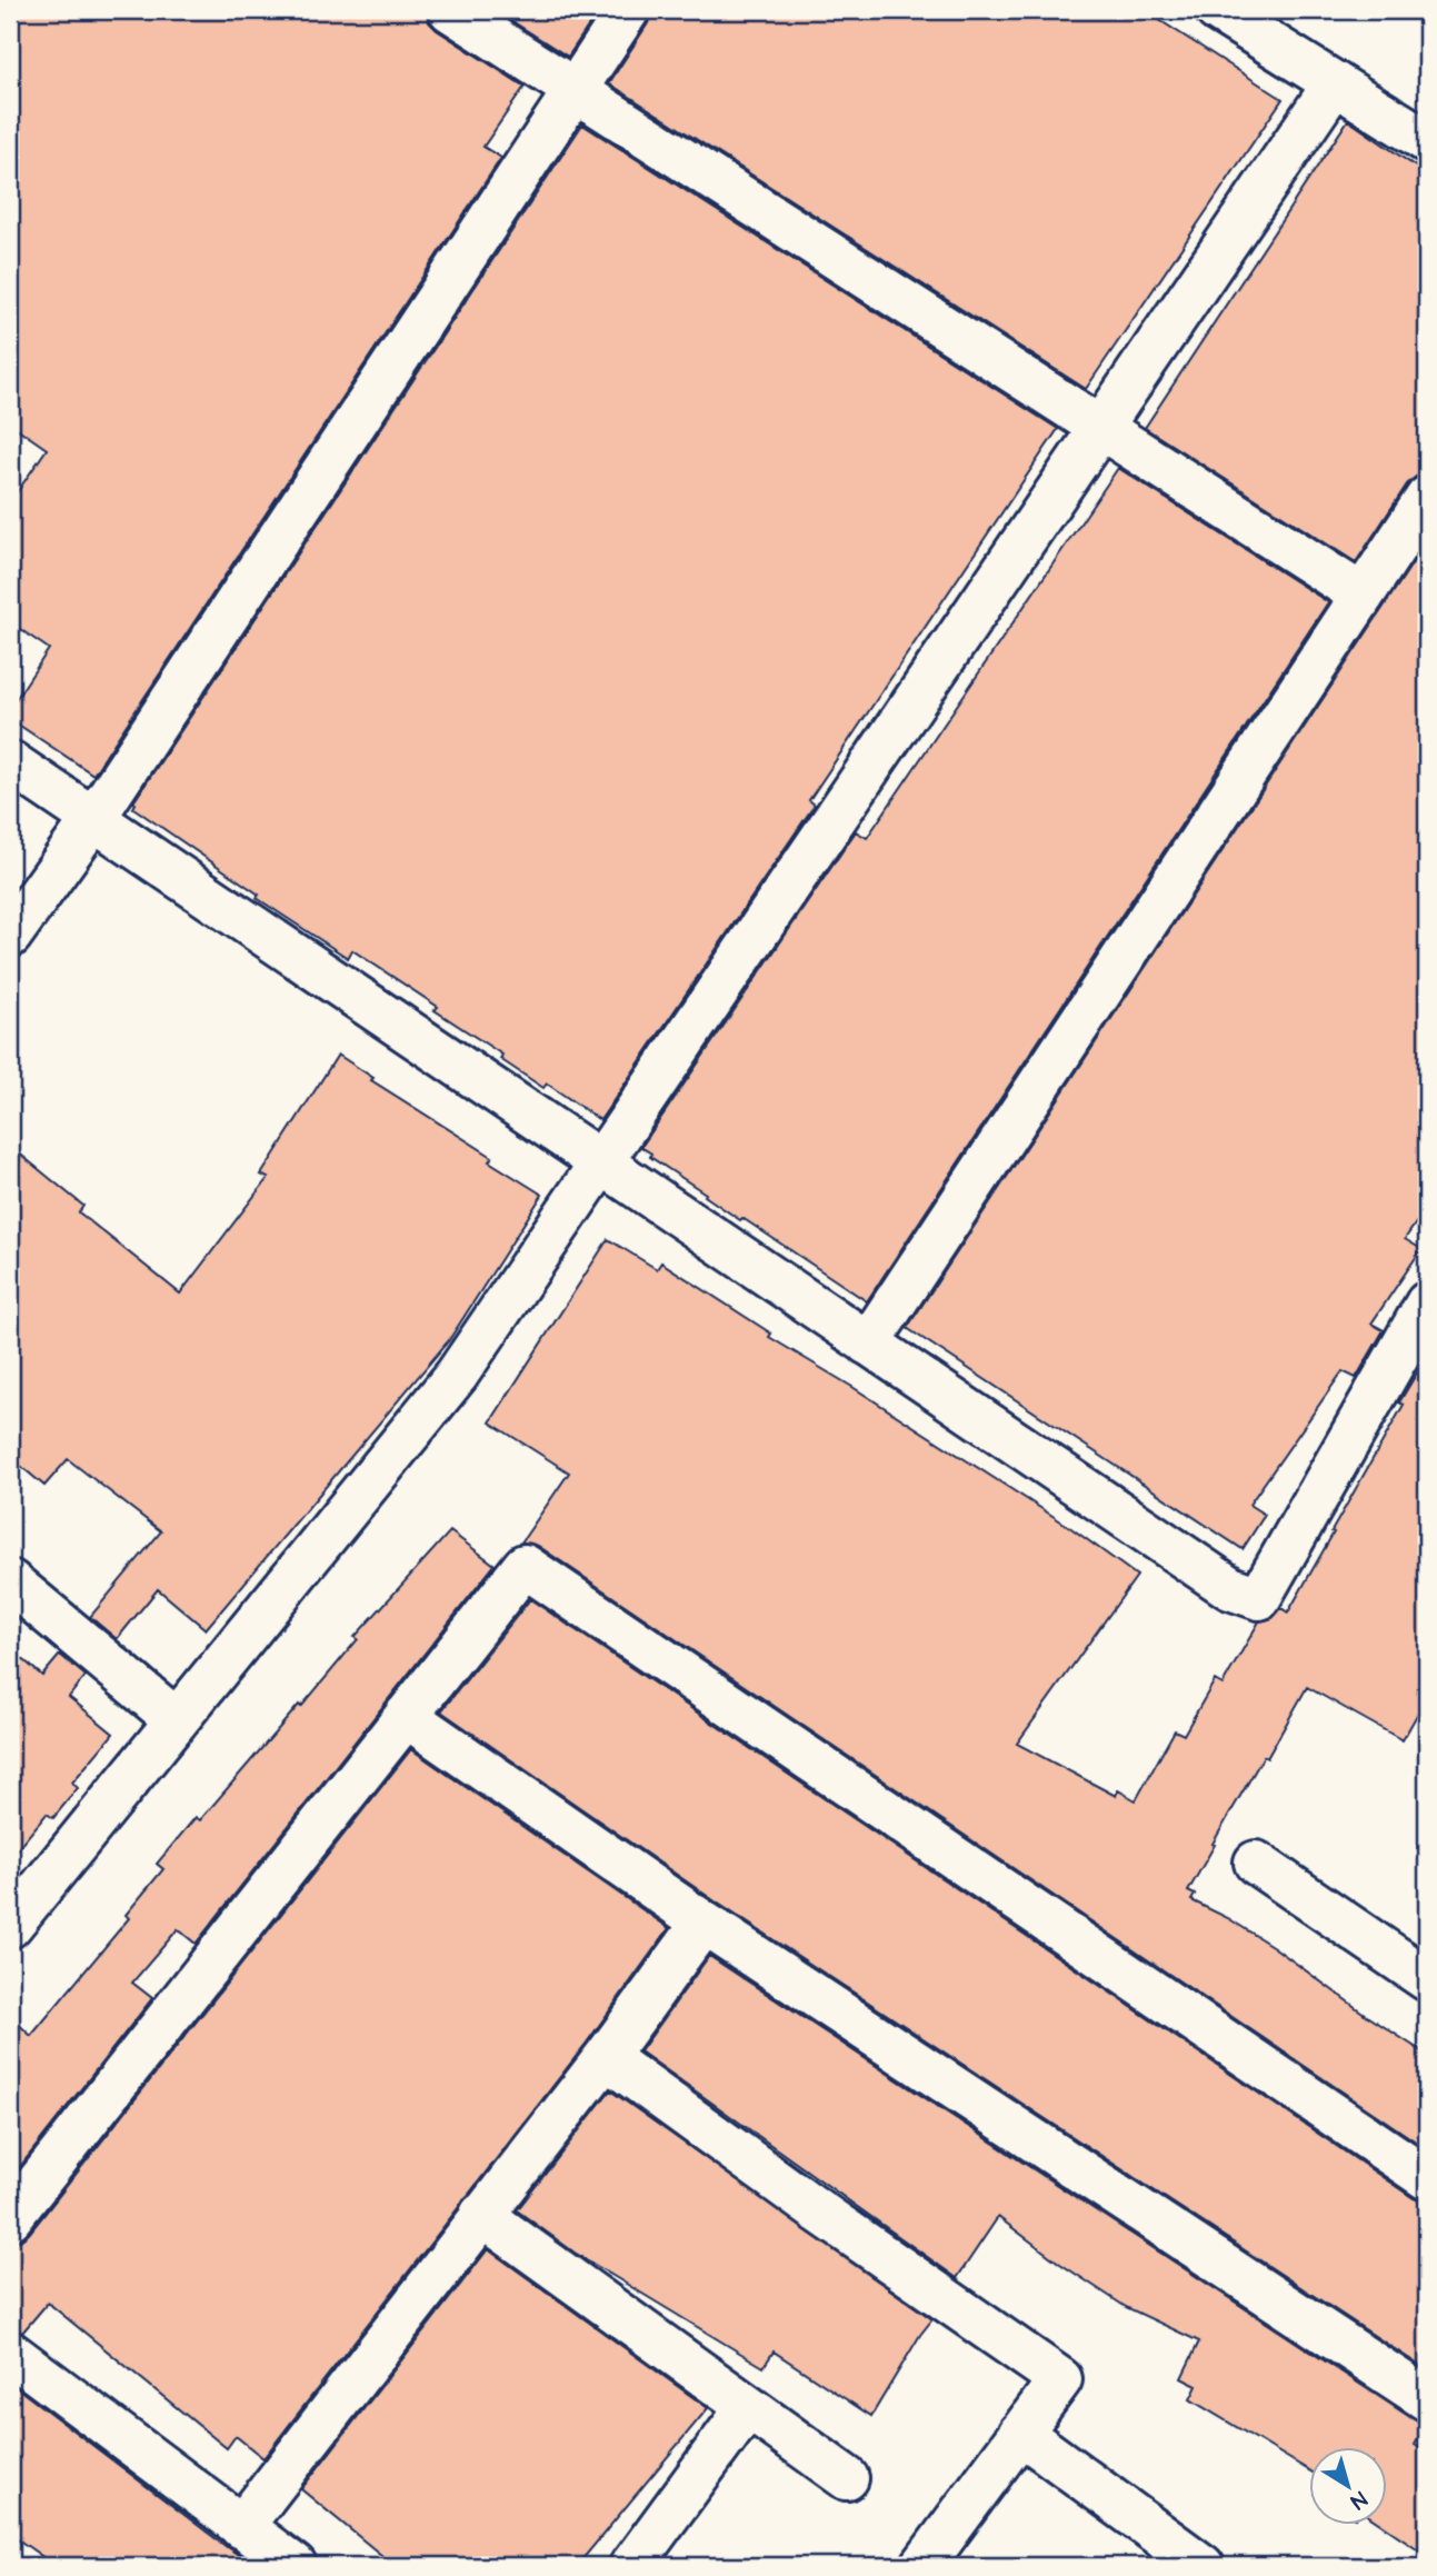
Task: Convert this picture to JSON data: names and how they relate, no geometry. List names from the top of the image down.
{
  "north": "bottom right"
}
